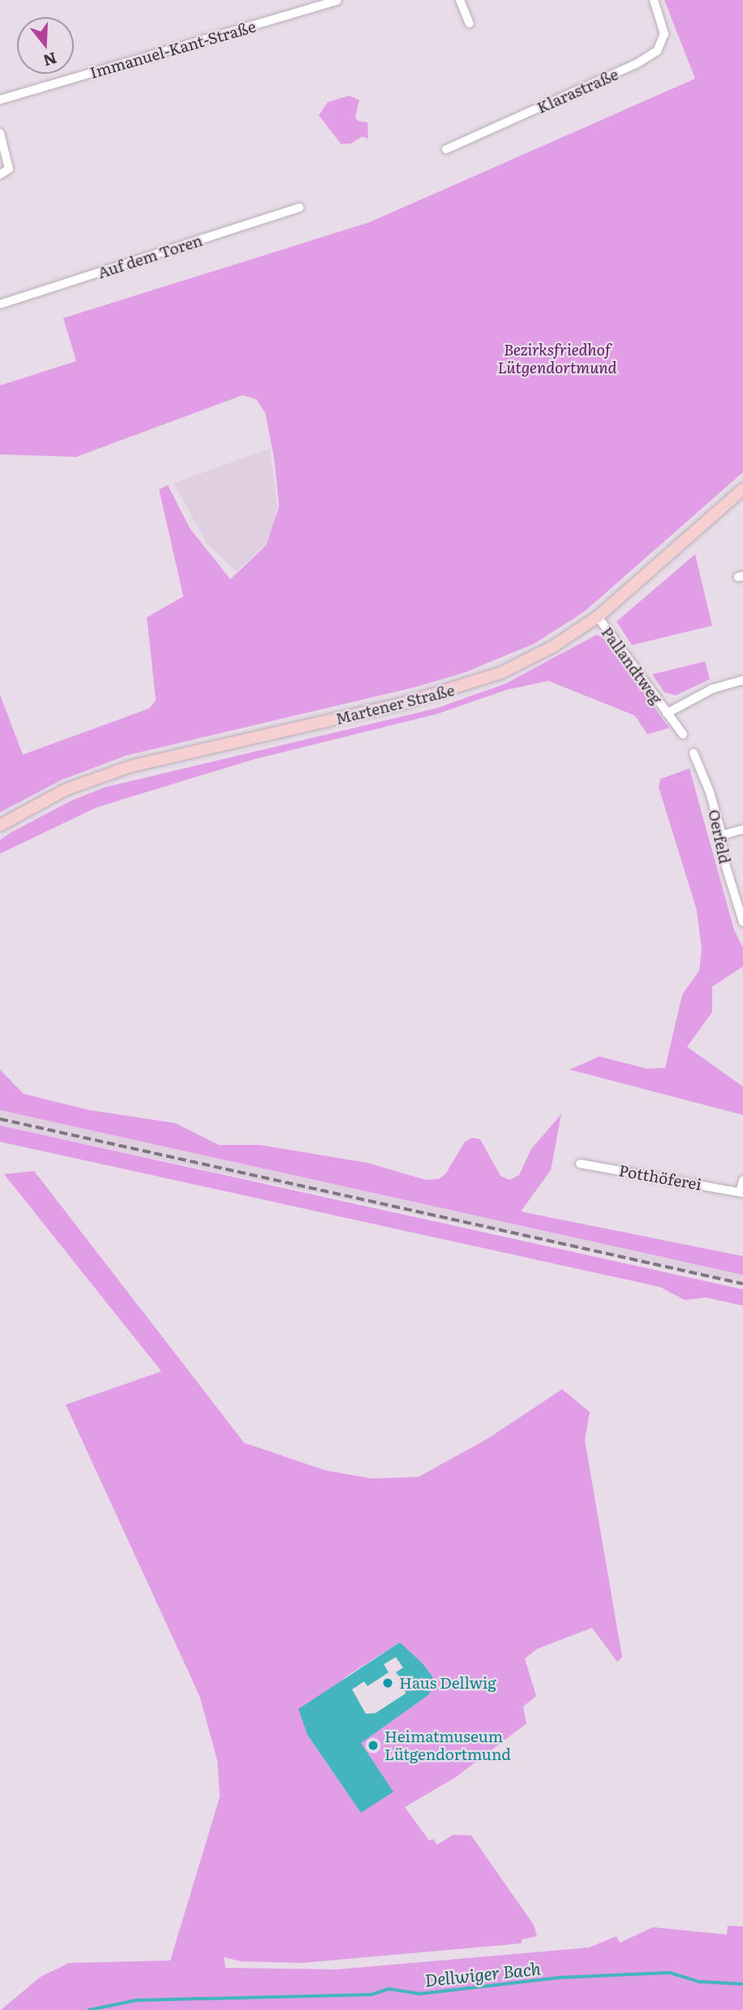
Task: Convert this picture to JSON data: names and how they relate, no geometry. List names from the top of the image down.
{
  "streets": {
    "street": [
      "Immanuel-Kant-Straße",
      "Klarastraße",
      "Auf dem Toren",
      "Pallandtweg",
      "Martener Straße",
      "Oerfeld",
      "Potthöferei"
    ]
  },
  "crossings": [
    ["Pallandtweg", "Martener Straße"]
  ],
  "water": ["Dellwiger Bach"],
  "parks": ["Bezirksfriedhof Lütgendortmund"],
  "places": ["Haus Dellwig", "Heimatmuseum Lütgendortmund"],
  "north": "bottom"
}
